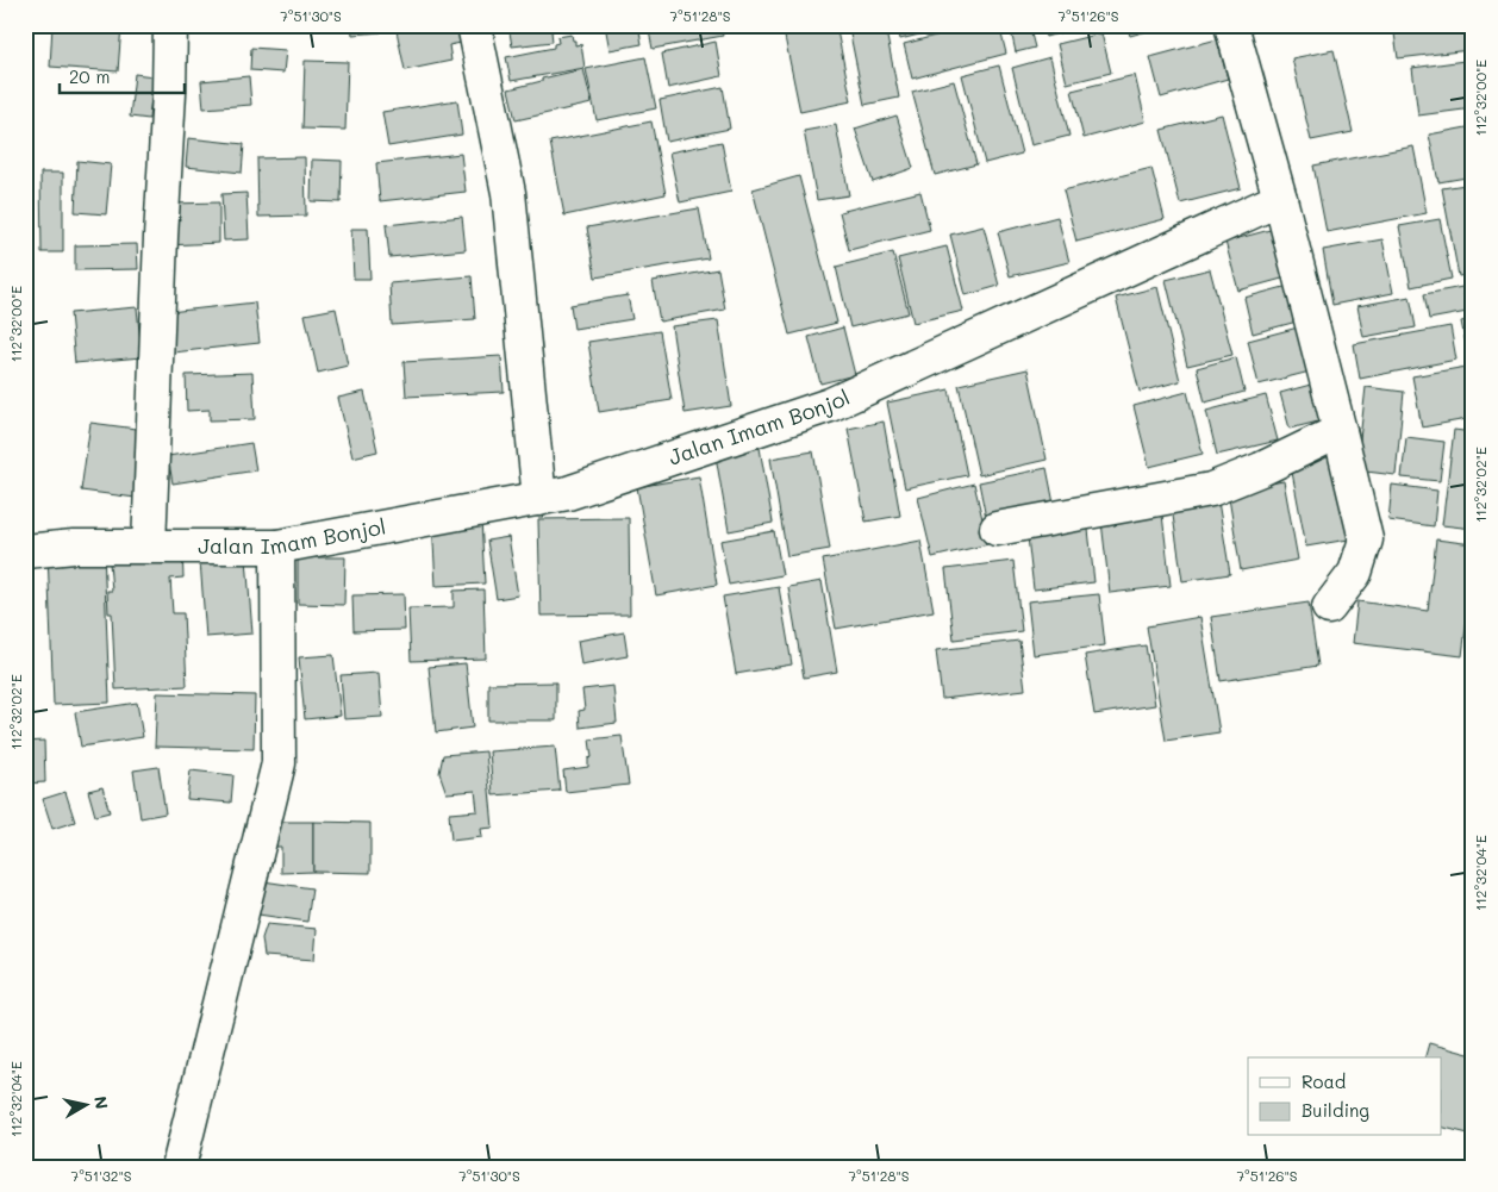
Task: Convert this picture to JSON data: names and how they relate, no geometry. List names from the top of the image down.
{
  "streets": {
    "street": ["Jalan Imam Bonjol"]
  },
  "legend": ["Road", "Building"],
  "scale_bar": "20 m",
  "north": "right",
  "coordinates": [
    "7°51'30\"S",
    "7°51'28\"S",
    "7°51'26\"S",
    "112°32'00\"E",
    "112°32'02\"E",
    "112°32'04\"E",
    "7°51'32\"S"
  ]
}
